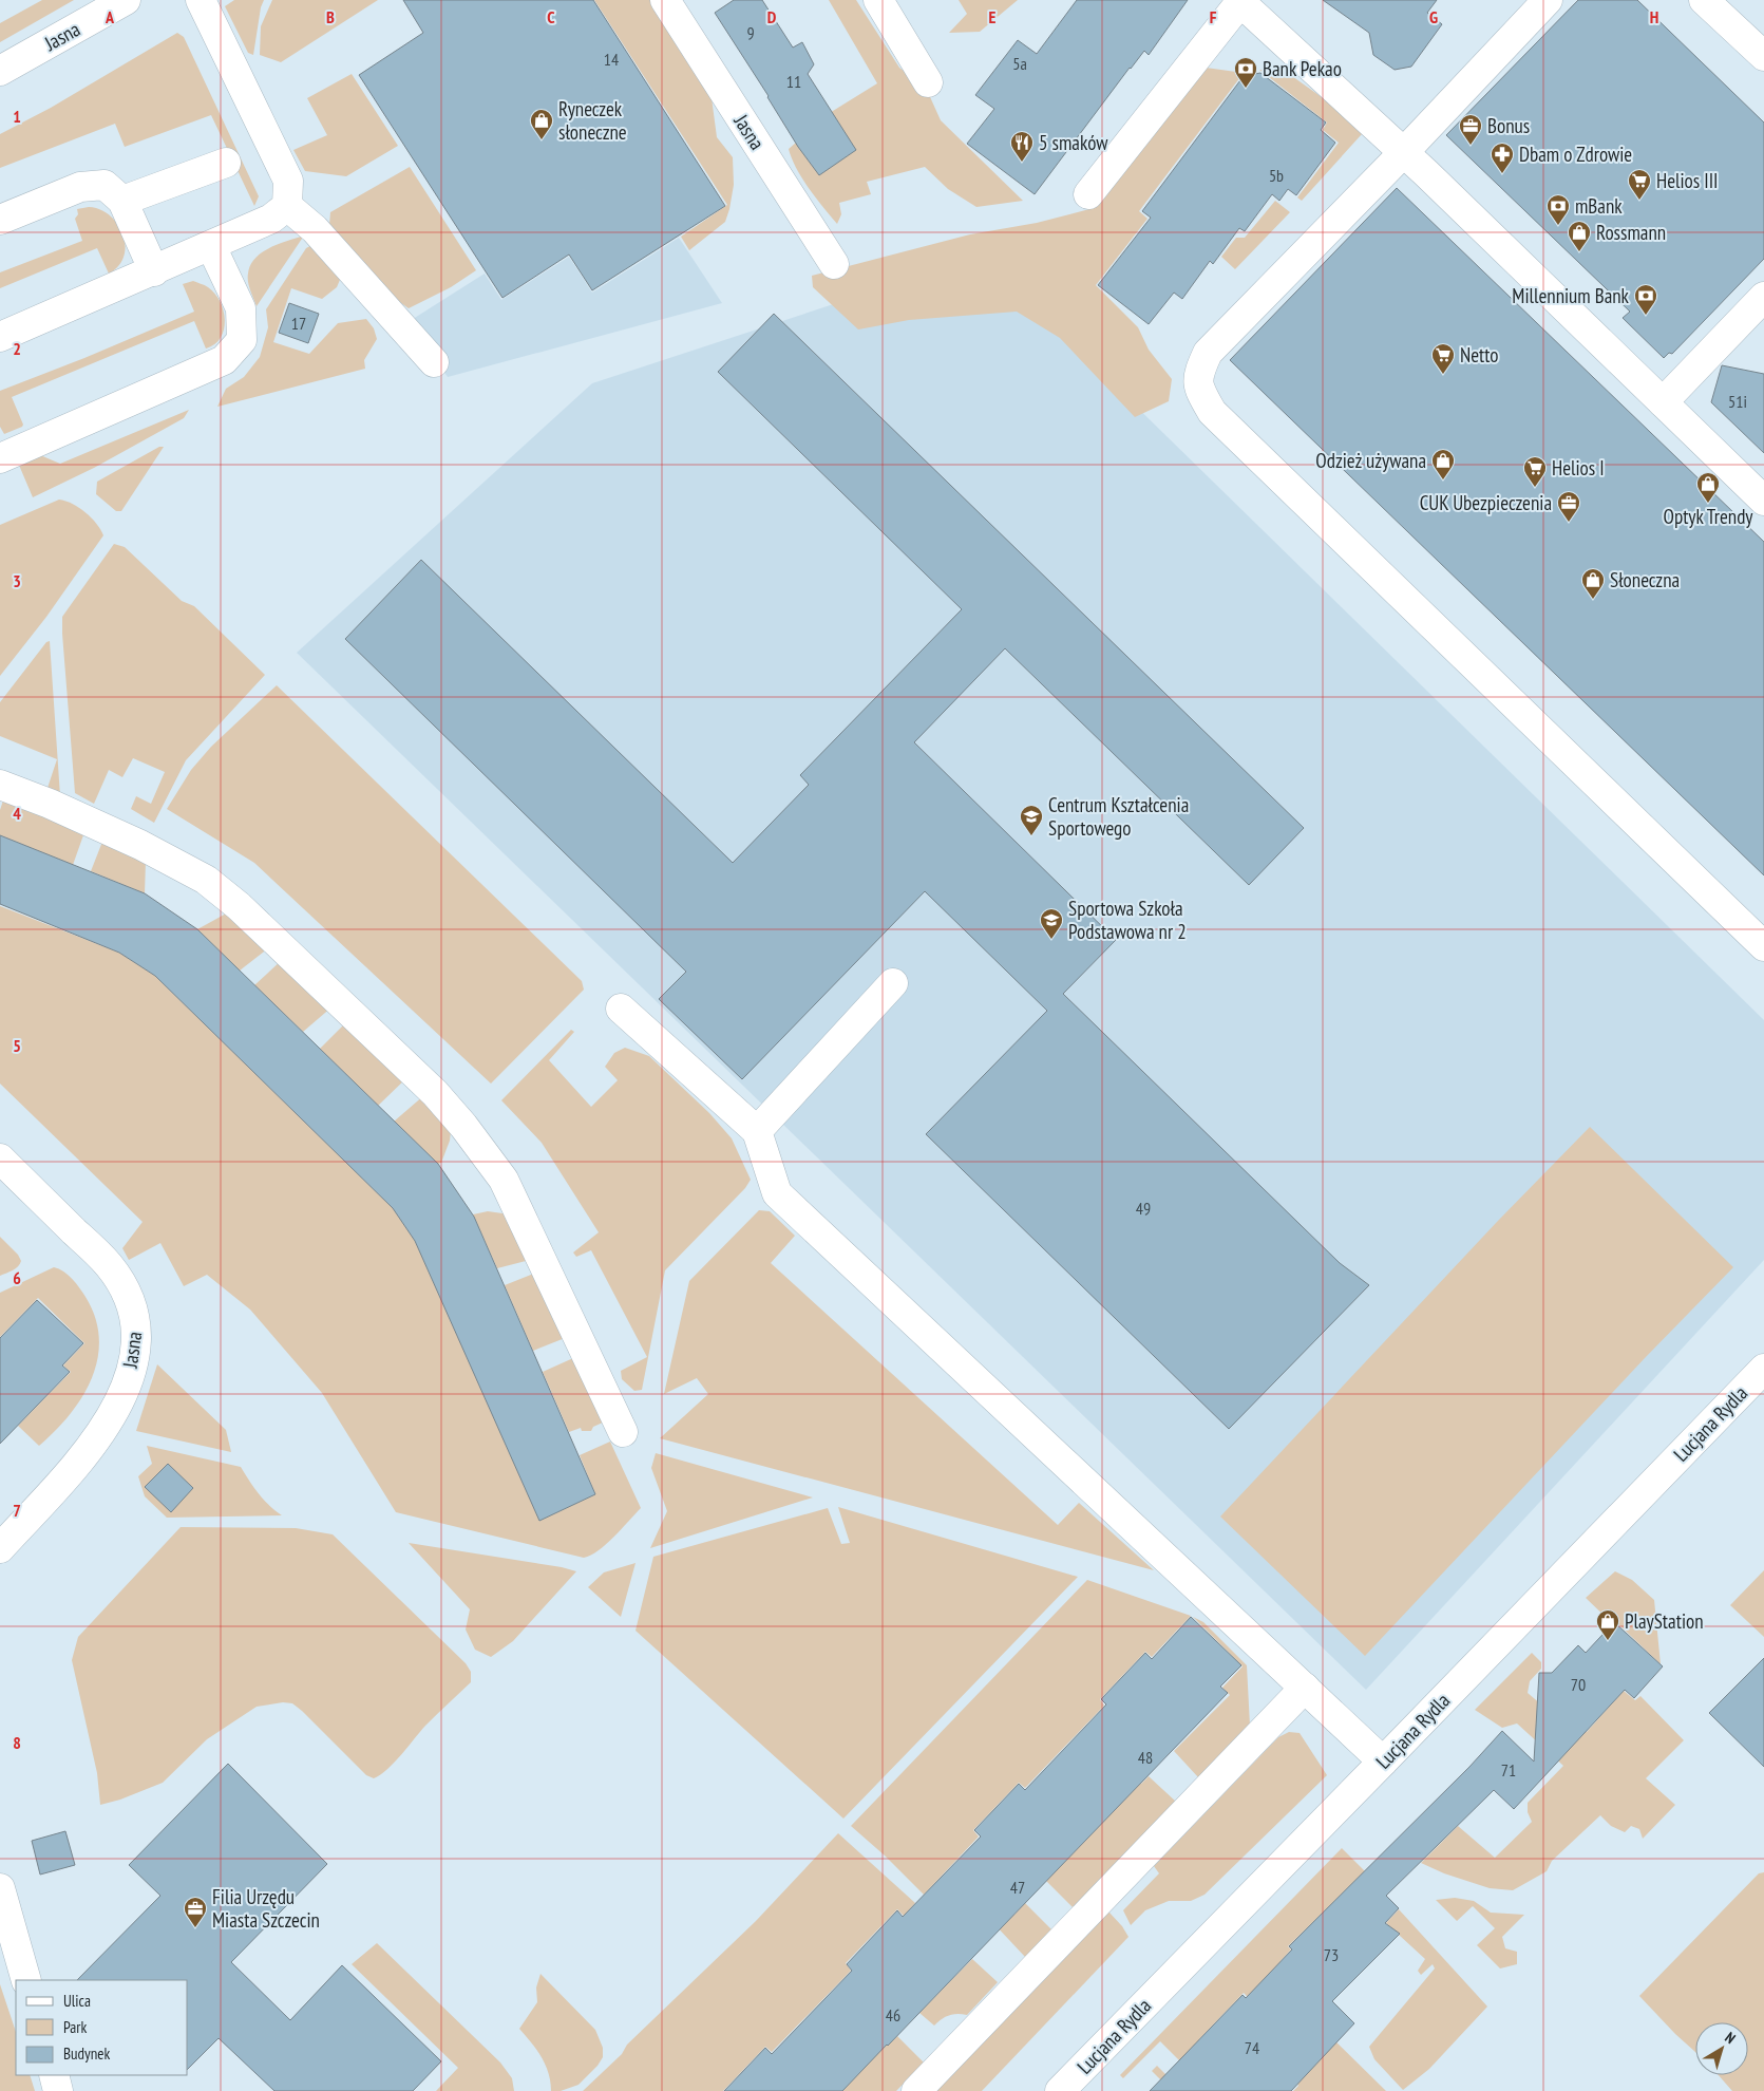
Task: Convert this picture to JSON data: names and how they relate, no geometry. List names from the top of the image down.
{
  "streets": {
    "street": ["Jasna", "Lucjana Rydla"]
  },
  "places": {
    "bank": ["Bank Pekao", "mBank", "Millennium Bank"],
    "shop": [
      "Ryneczek słoneczne",
      "Rossmann",
      "Odzież używana",
      "Optyk Trendy",
      "Słoneczna",
      "PlayStation"
    ],
    "office": ["Bonus", "CUK Ubezpieczenia", "Filia Urzędu Miasta Szczecin"],
    "restaurant": ["5 smaków"],
    "pharmacy": ["Dbam o Zdrowie"],
    "supermarket": ["Helios III", "Netto", "Helios I"],
    "school or university": ["Centrum Kształcenia Sportowego", "Sportowa Szkoła Podstawowa nr 2"]
  },
  "house_numbers": [
    "9",
    "14",
    "5a",
    "11",
    "5b",
    "17",
    "51i",
    "49",
    "70",
    "48",
    "71",
    "47",
    "73",
    "46",
    "74"
  ],
  "legend": ["Ulica", "Park", "Budynek"],
  "north": "top right",
  "grid": {
    "columns": [
      "A",
      "B",
      "C",
      "D",
      "E",
      "F",
      "G",
      "H"
    ],
    "rows": [
      "1",
      "2",
      "3",
      "4",
      "5",
      "6",
      "7",
      "8"
    ]
  }
}
